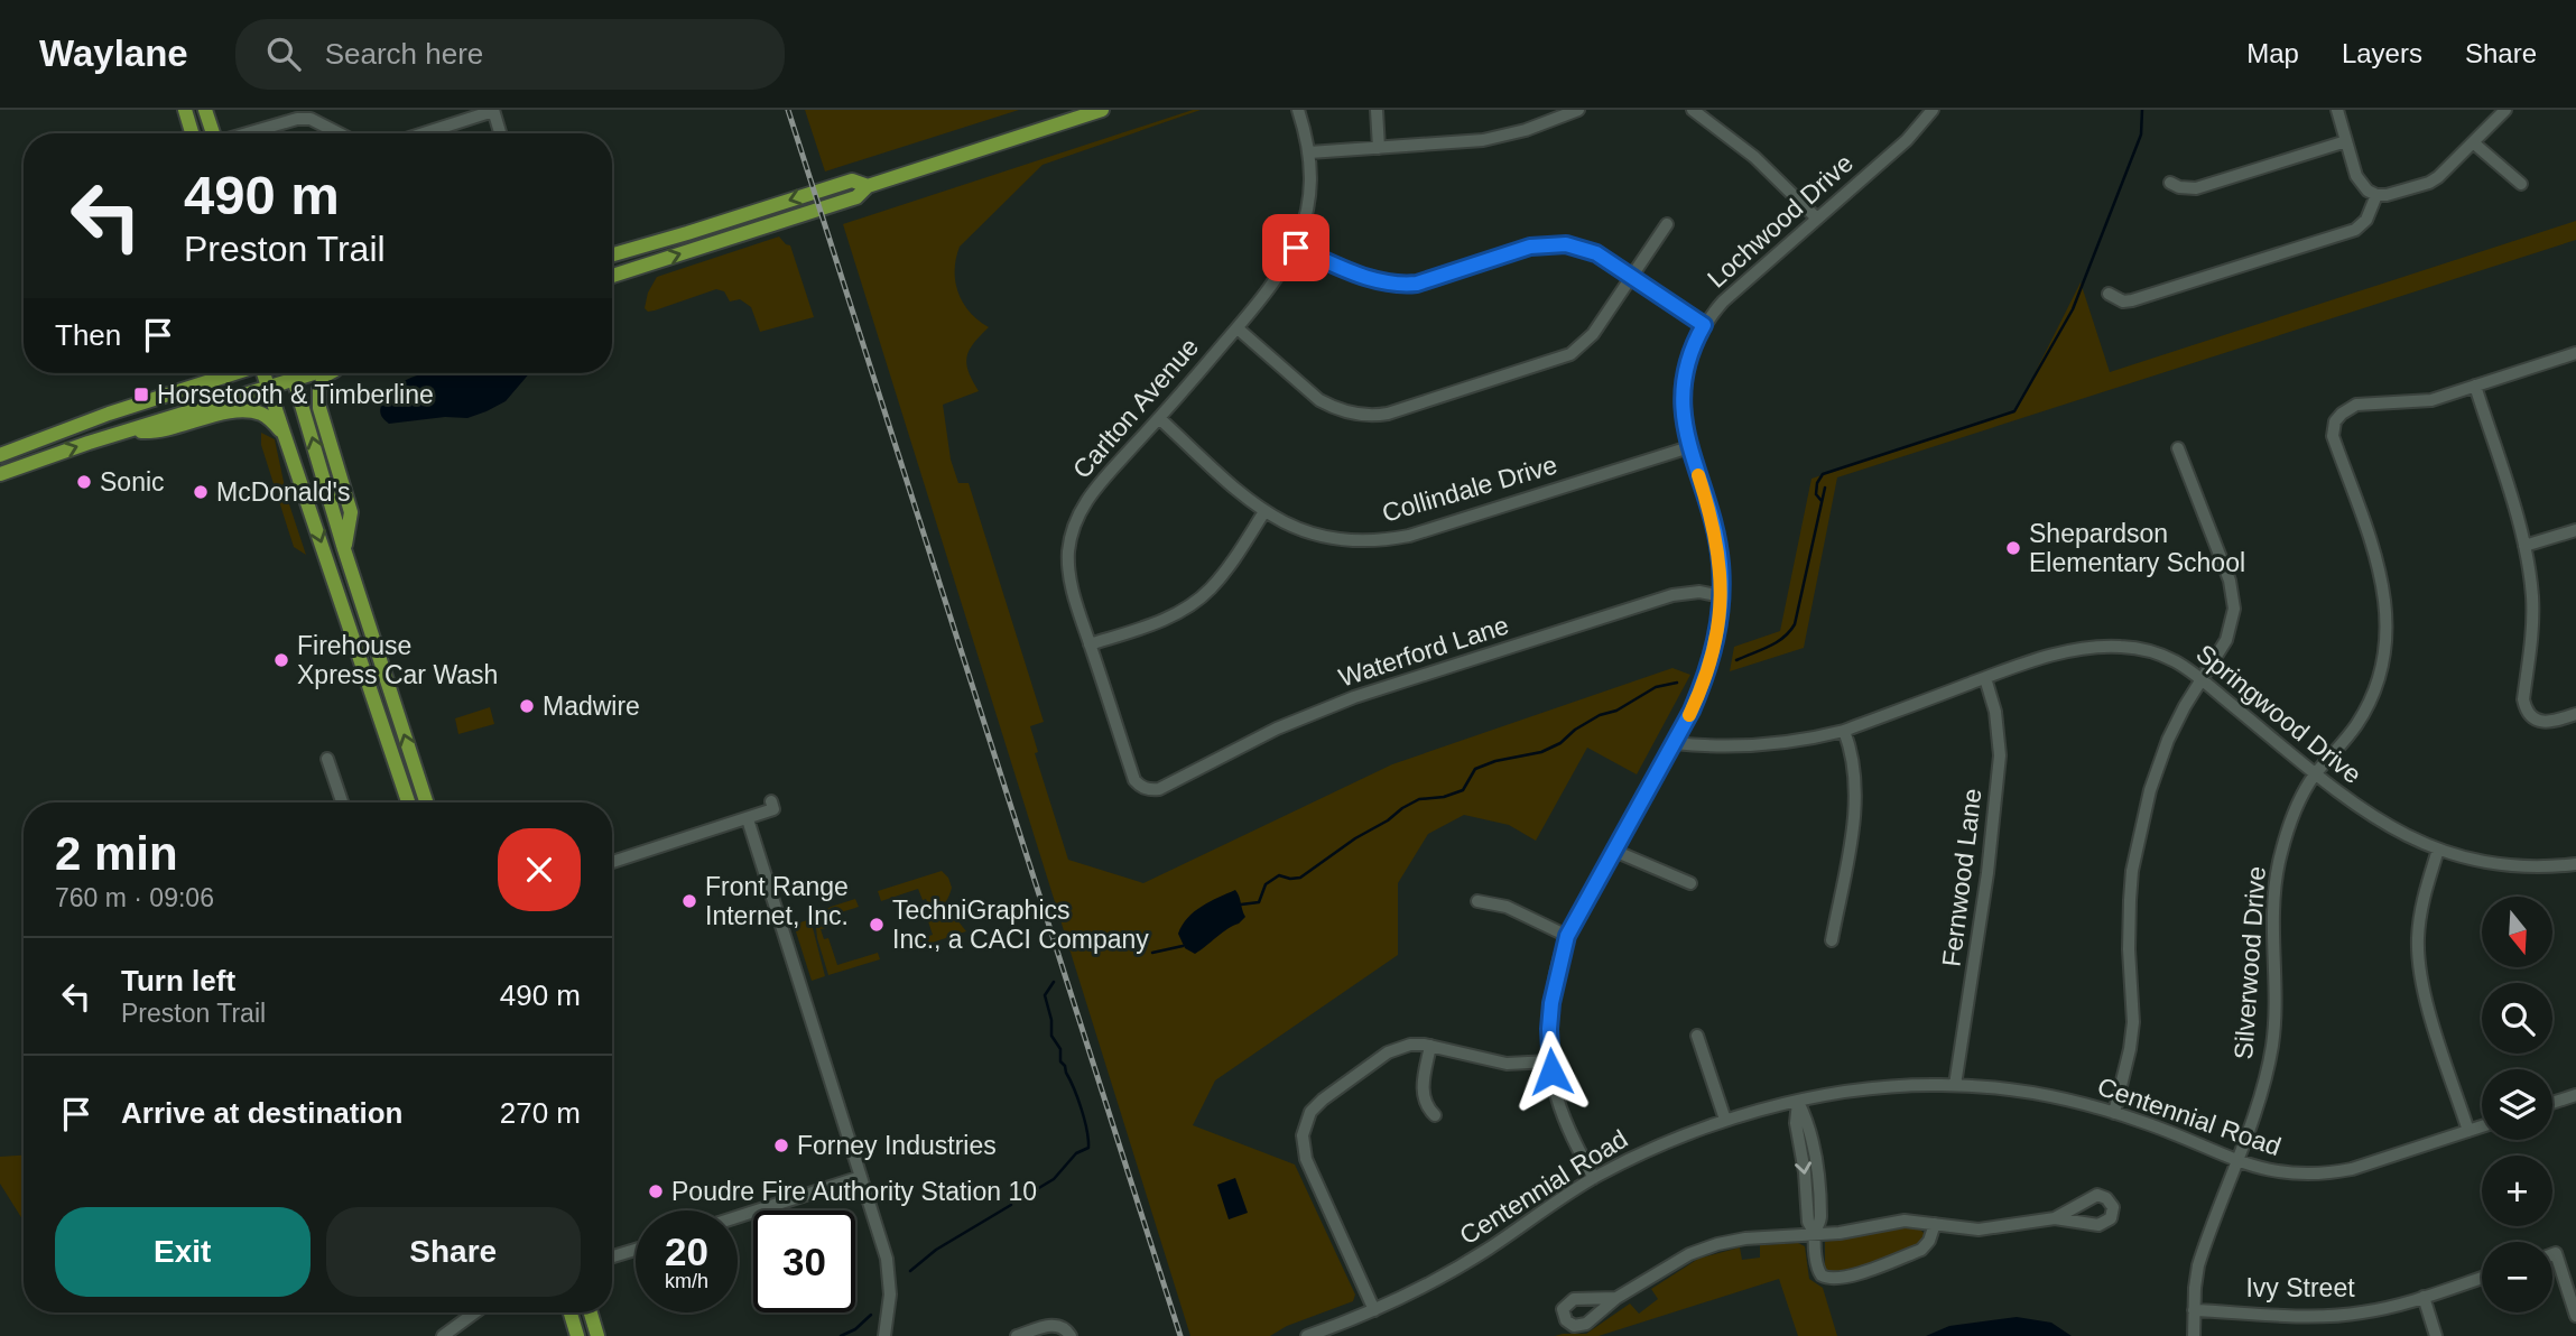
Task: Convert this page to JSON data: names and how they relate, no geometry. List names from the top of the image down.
{
  "streets": {
    "street": [
      "Lochwood Drive",
      "Carlton Avenue",
      "Collindale Drive",
      "Waterford Lane",
      "Springwood Drive",
      "Fernwood Lane",
      "Silverwood Drive",
      "Centennial Road",
      "Ivy Street"
    ]
  },
  "crossings": [
    ["Lochwood Drive", "Collindale Drive"],
    ["Lochwood Drive", "Waterford Lane"],
    ["Lochwood Drive", "Springwood Drive"],
    ["Lochwood Drive", "Centennial Road"],
    ["Carlton Avenue", "Collindale Drive"],
    ["Carlton Avenue", "Waterford Lane"],
    ["Springwood Drive", "Fernwood Lane"],
    ["Springwood Drive", "Silverwood Drive"],
    ["Fernwood Lane", "Centennial Road"],
    ["Silverwood Drive", "Centennial Road"],
    ["Silverwood Drive", "Ivy Street"]
  ],
  "places": {
    "transit": ["Horsetooth & Timberline"],
    "other": [
      "Sonic",
      "McDonald's",
      "Shepardson Elementary School",
      "Firehouse Xpress Car Wash",
      "Madwire",
      "Front Range Internet, Inc.",
      "TechniGraphics Inc., a CACI Company",
      "Forney Industries",
      "Poudre Fire Authority Station 10"
    ]
  },
  "north": "bottom",
  "page": {
    "header": "Waylane",
    "search": "Search here",
    "nav": ["Map", "Layers", "Share"],
    "turn": ["490 m", "Preston Trail"],
    "then": "Then",
    "heading": ["2 min", "760 m · 09:06"],
    "map_buttons": ["+", "−"],
    "list": [
      {
        "name": "Turn left",
        "note": "Preston Trail",
        "value": "490 m"
      },
      {
        "name": "Arrive at destination",
        "value": "270 m"
      }
    ],
    "buttons": ["Exit", "Share"],
    "speed": "20 km/h",
    "limit": "30"
  }
}
